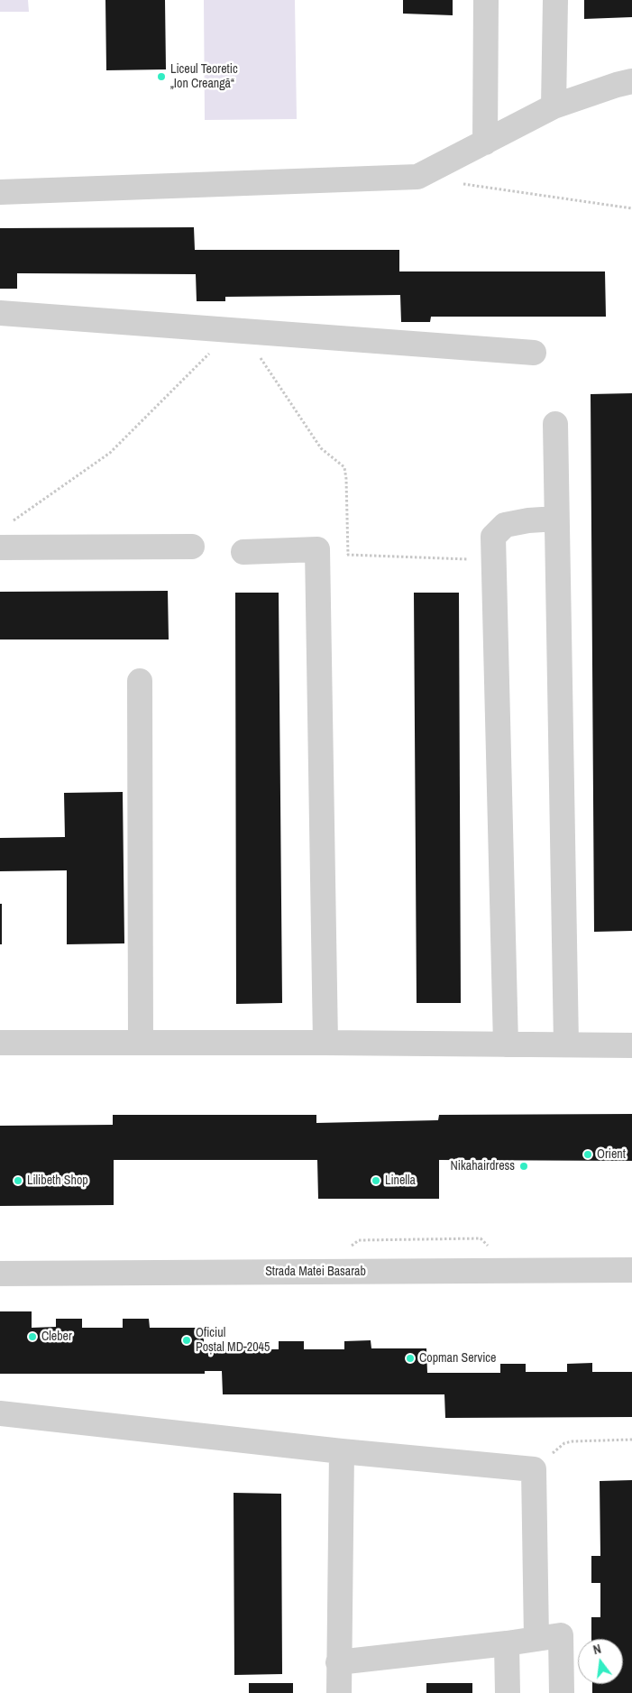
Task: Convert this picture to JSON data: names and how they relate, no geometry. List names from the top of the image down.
{
  "streets": {
    "street": ["Strada Matei Basarab"]
  },
  "places": [
    "Liceul Teoretic „Ion Creangă“",
    "Orient",
    "Nikahairdress",
    "Lilibeth Shop",
    "Linella",
    "Cleber",
    "Oficiul Poștal MD-2045",
    "Copman Service"
  ],
  "north": "top"
}
